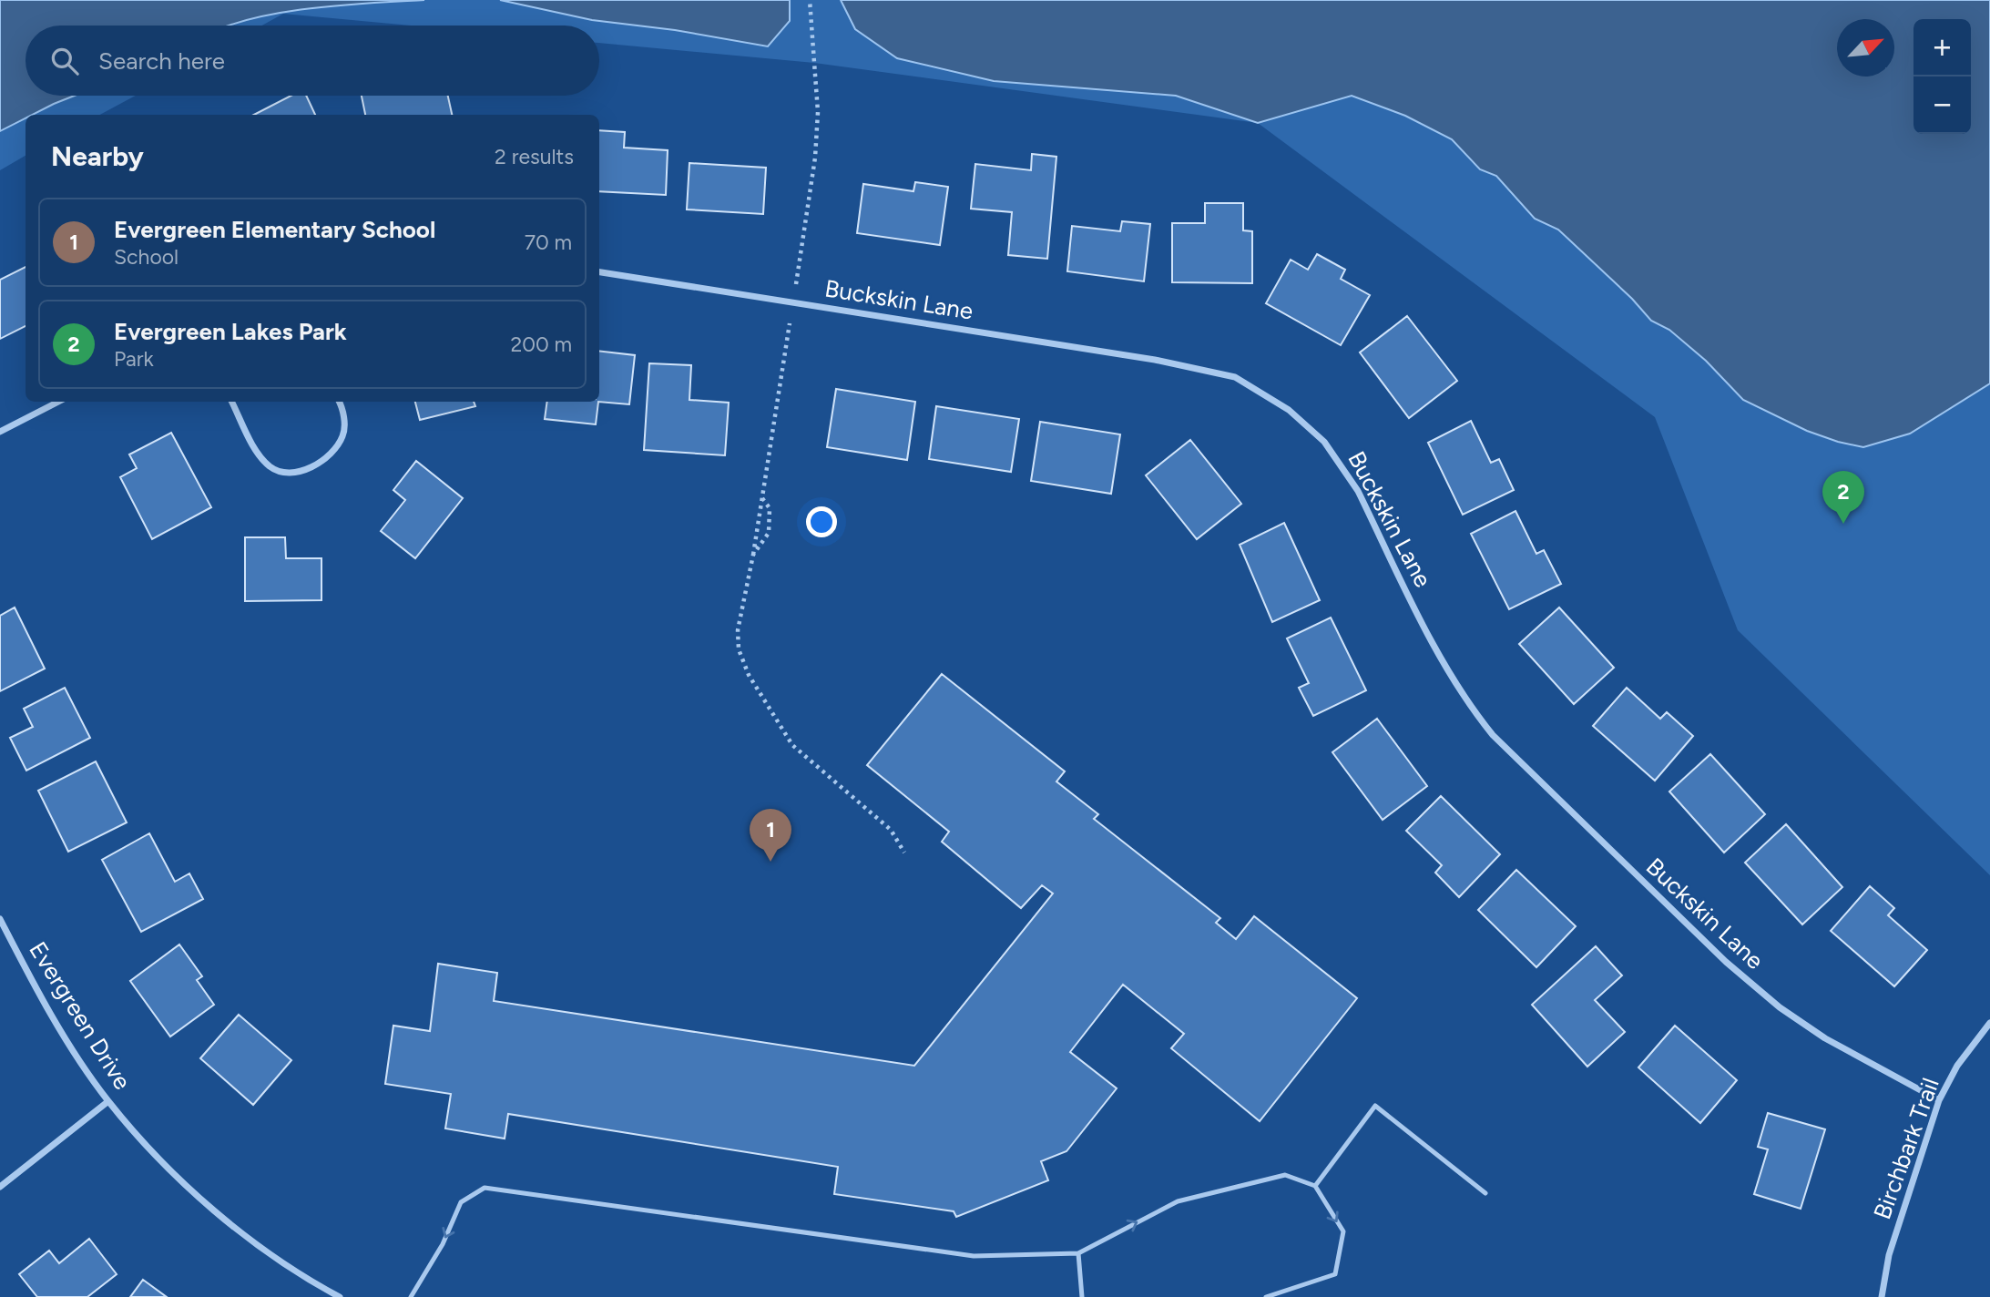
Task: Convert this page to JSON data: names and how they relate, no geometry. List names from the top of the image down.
{
  "streets": {
    "street": ["Buckskin Lane", "Evergreen Drive", "Birchbark Trail"]
  },
  "crossings": [
    ["Buckskin Lane", "Birchbark Trail"]
  ],
  "north": "top right",
  "page": {
    "map_buttons": ["+", "−"],
    "search": "Search here",
    "heading": ["Nearby", "2 results"],
    "list": [
      {
        "mark": "1",
        "name": "Evergreen Elementary School",
        "note": "School",
        "value": "70 m"
      },
      {
        "mark": "2",
        "name": "Evergreen Lakes Park",
        "note": "Park",
        "value": "200 m"
      }
    ],
    "pins": ["2", "1"]
  }
}
